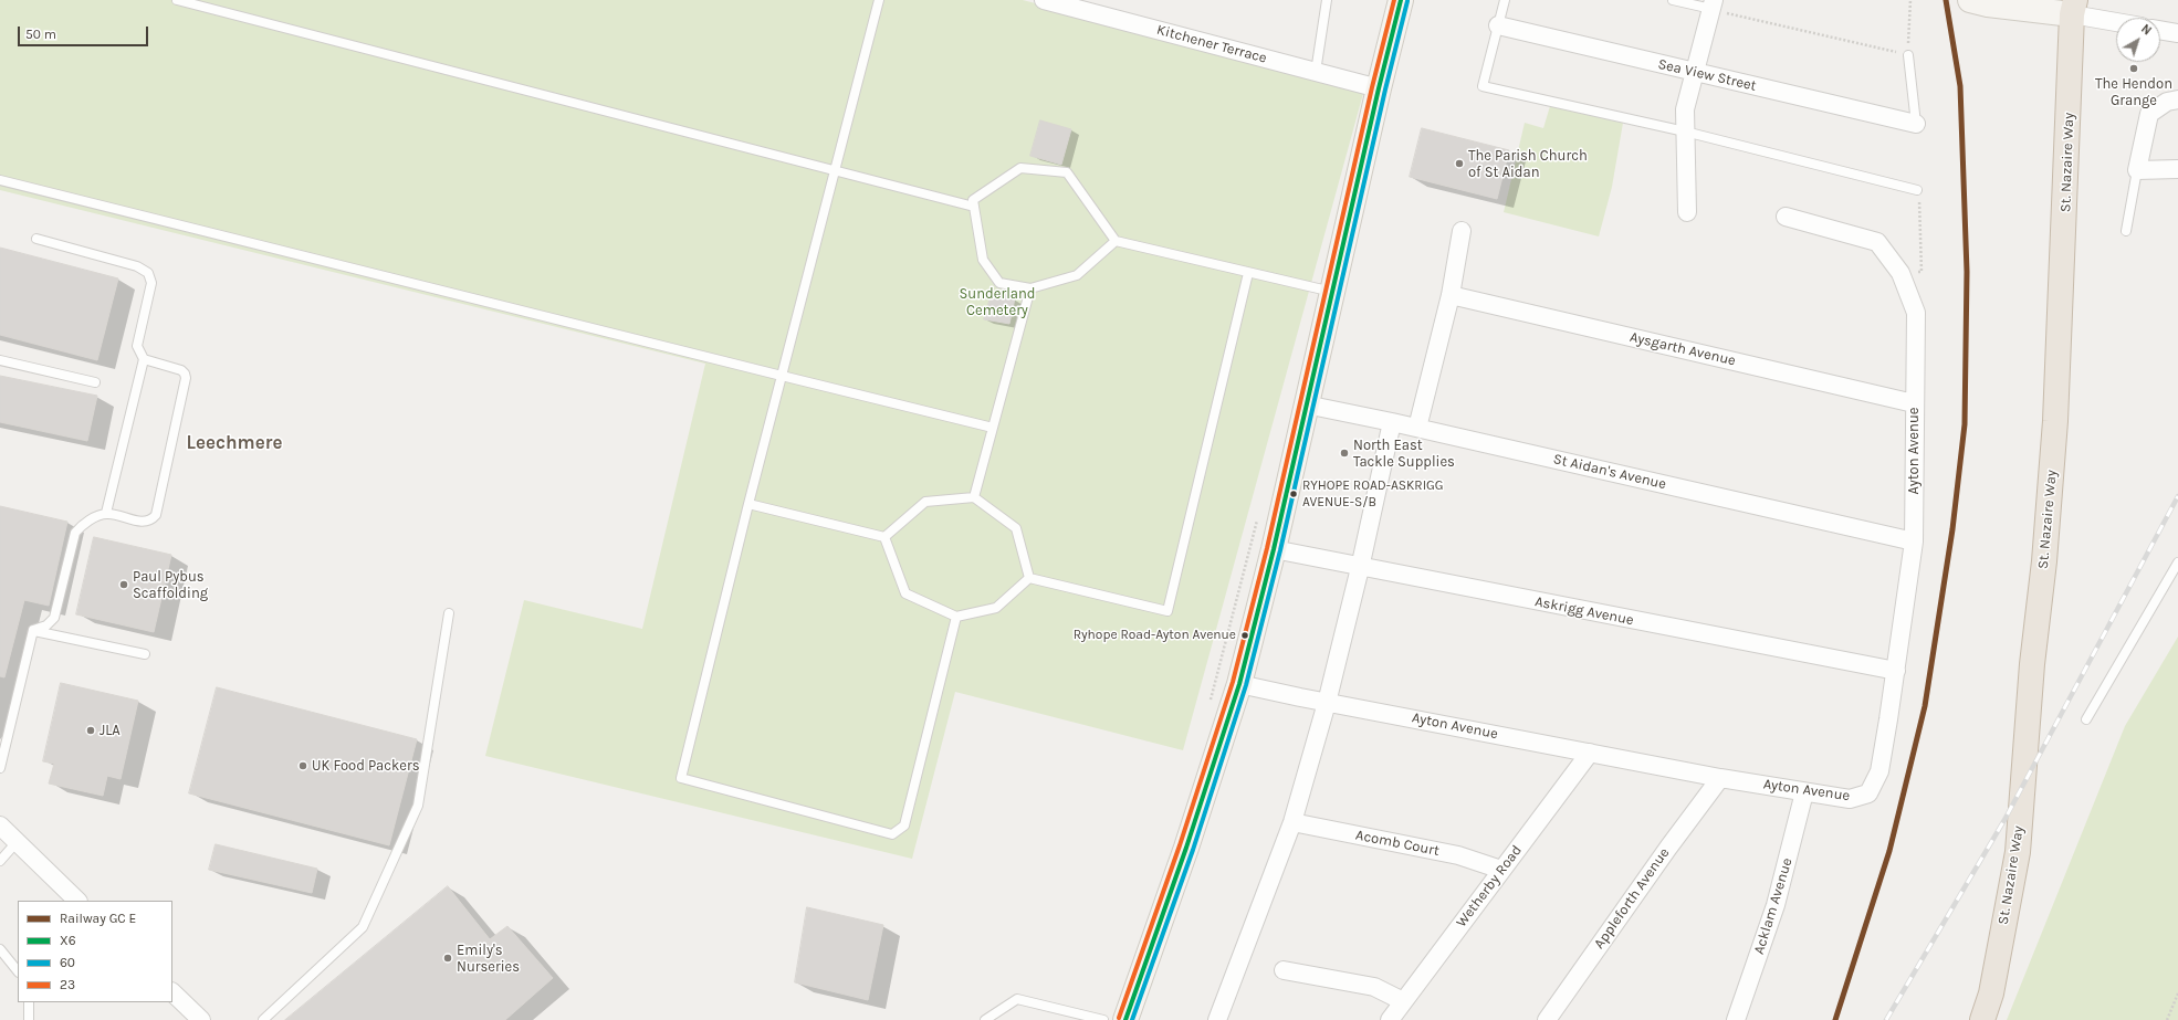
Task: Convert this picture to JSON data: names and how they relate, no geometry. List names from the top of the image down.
{
  "streets": {
    "highway": ["St. Nazaire Way"],
    "street": [
      "Kitchener Terrace",
      "Sea View Street",
      "Aysgarth Avenue",
      "Ayton Avenue",
      "St Aidan's Avenue",
      "Askrigg Avenue",
      "Acomb Court",
      "Wetherby Road",
      "Appleforth Avenue",
      "Acklam Avenue"
    ]
  },
  "crossings": [
    ["Aysgarth Avenue", "Ayton Avenue"],
    ["Ayton Avenue", "St Aidan's Avenue"],
    ["Ayton Avenue", "Askrigg Avenue"],
    ["Ayton Avenue", "Wetherby Road"],
    ["Ayton Avenue", "Appleforth Avenue"],
    ["Ayton Avenue", "Acklam Avenue"],
    ["Acomb Court", "Wetherby Road"]
  ],
  "districts": ["Leechmere"],
  "parks": ["Sunderland Cemetery"],
  "places": [
    "The Hendon Grange",
    "The Parish Church of St Aidan",
    "North East Tackle Supplies",
    "RYHOPE ROAD-ASKRIGG AVENUE-S/B",
    "Paul Pybus Scaffolding",
    "Ryhope Road-Ayton Avenue",
    "JLA",
    "UK Food Packers",
    "Emily's Nurseries"
  ],
  "lines": ["transit line X6", "transit line 23", "transit line 60"],
  "legend": [
    "Railway GC E",
    "X6",
    "60",
    "23"
  ],
  "scale_bar": "50 m",
  "north": "top right"
}
